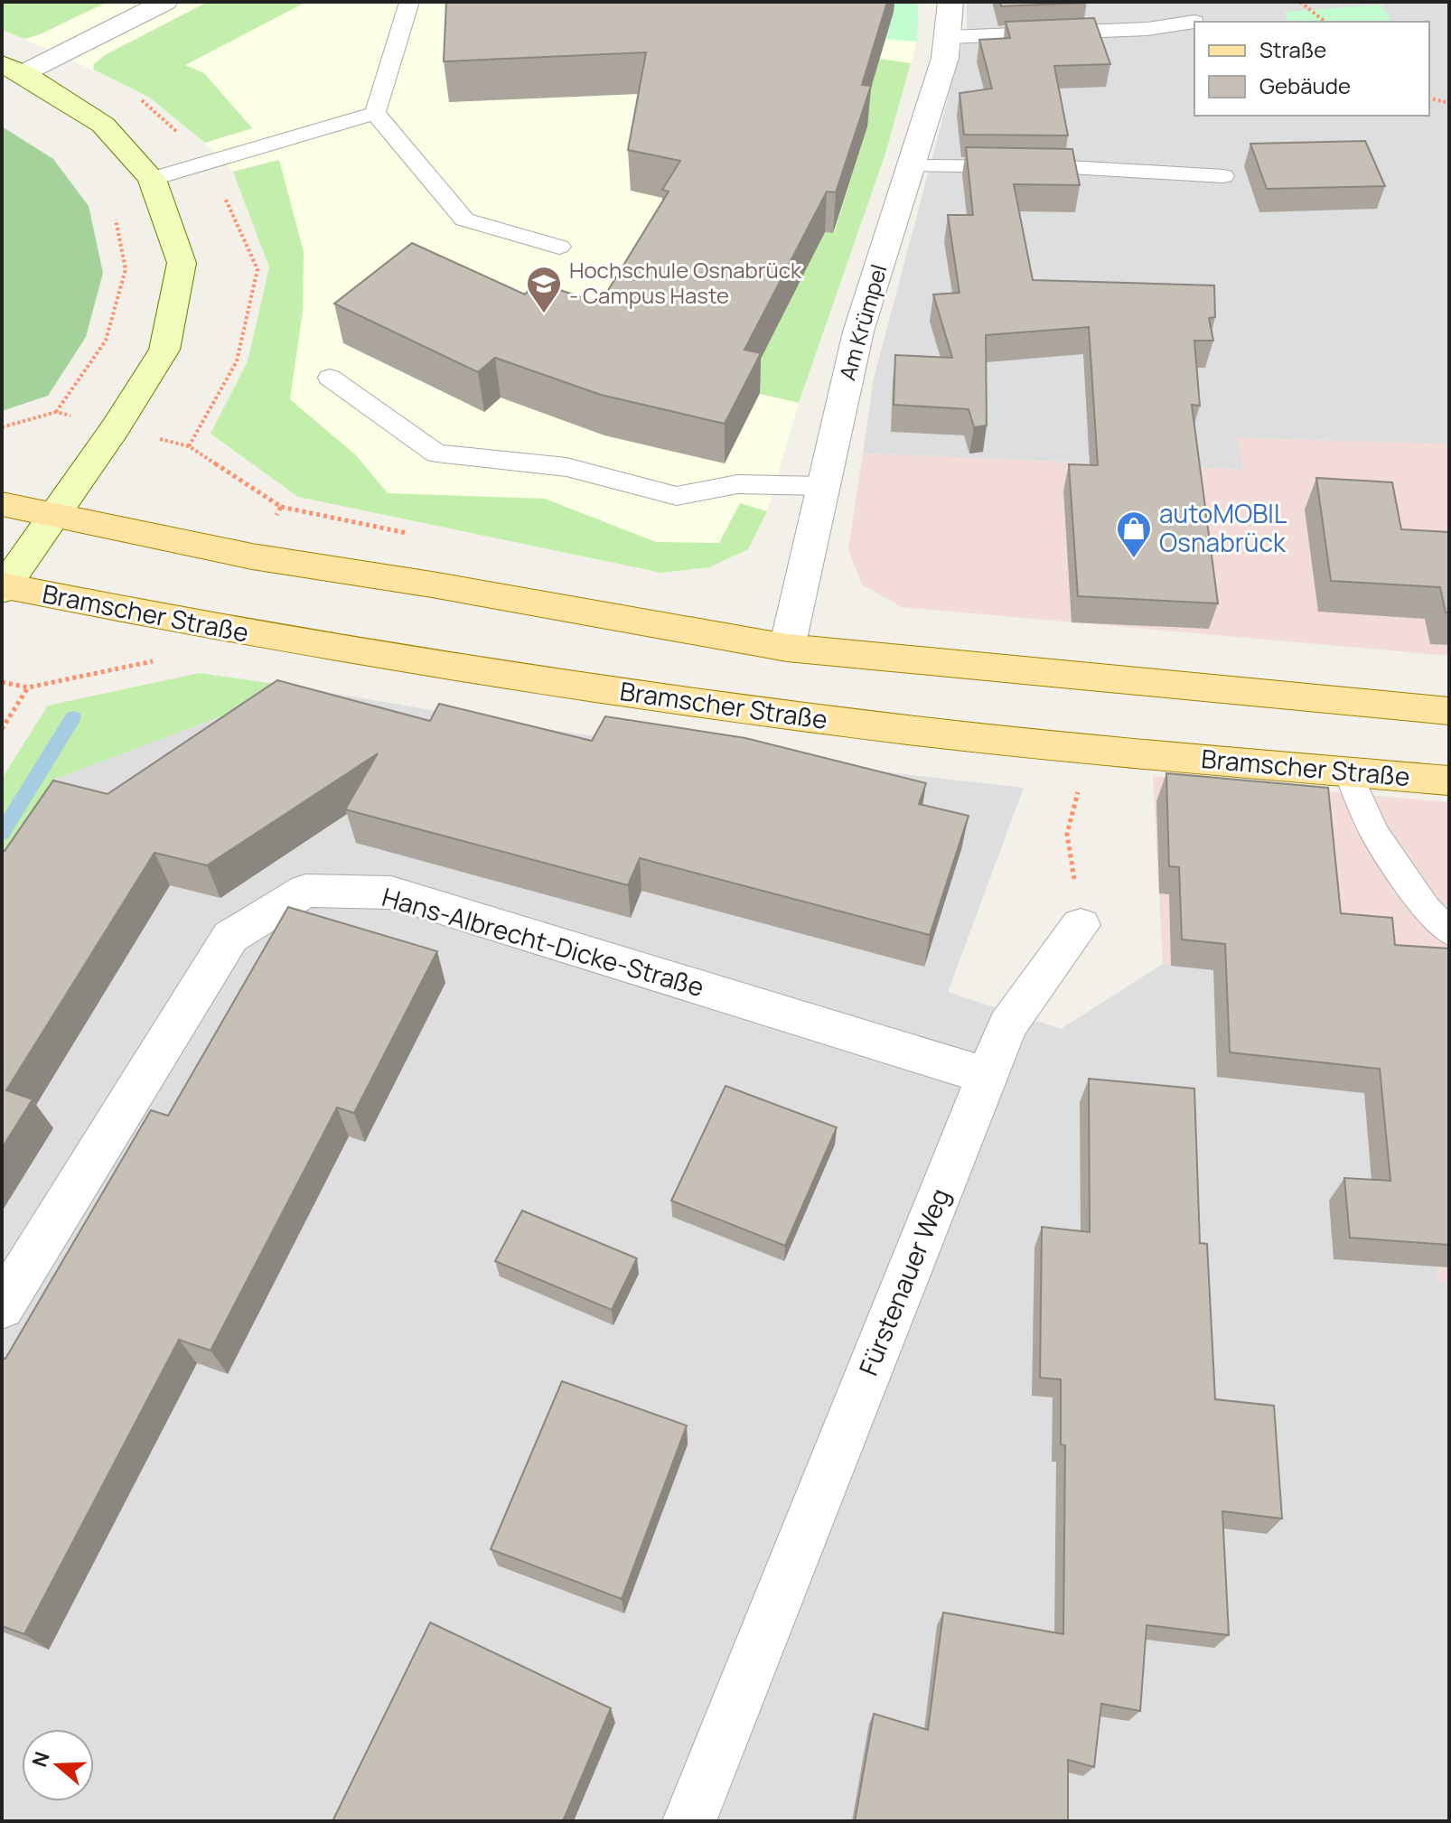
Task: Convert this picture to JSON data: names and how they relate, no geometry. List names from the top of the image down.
{
  "streets": {
    "main road": ["Bramscher Straße"],
    "street": ["Am Krümpel", "Hans-Albrecht-Dicke-Straße", "Fürstenauer Weg"]
  },
  "crossings": [
    ["Hans-Albrecht-Dicke-Straße", "Fürstenauer Weg"]
  ],
  "places": {
    "school or university": ["Hochschule Osnabrück - Campus Haste"],
    "shop": ["autoMOBIL Osnabrück"]
  },
  "legend": ["Straße", "Gebäude"],
  "north": "left"
}
